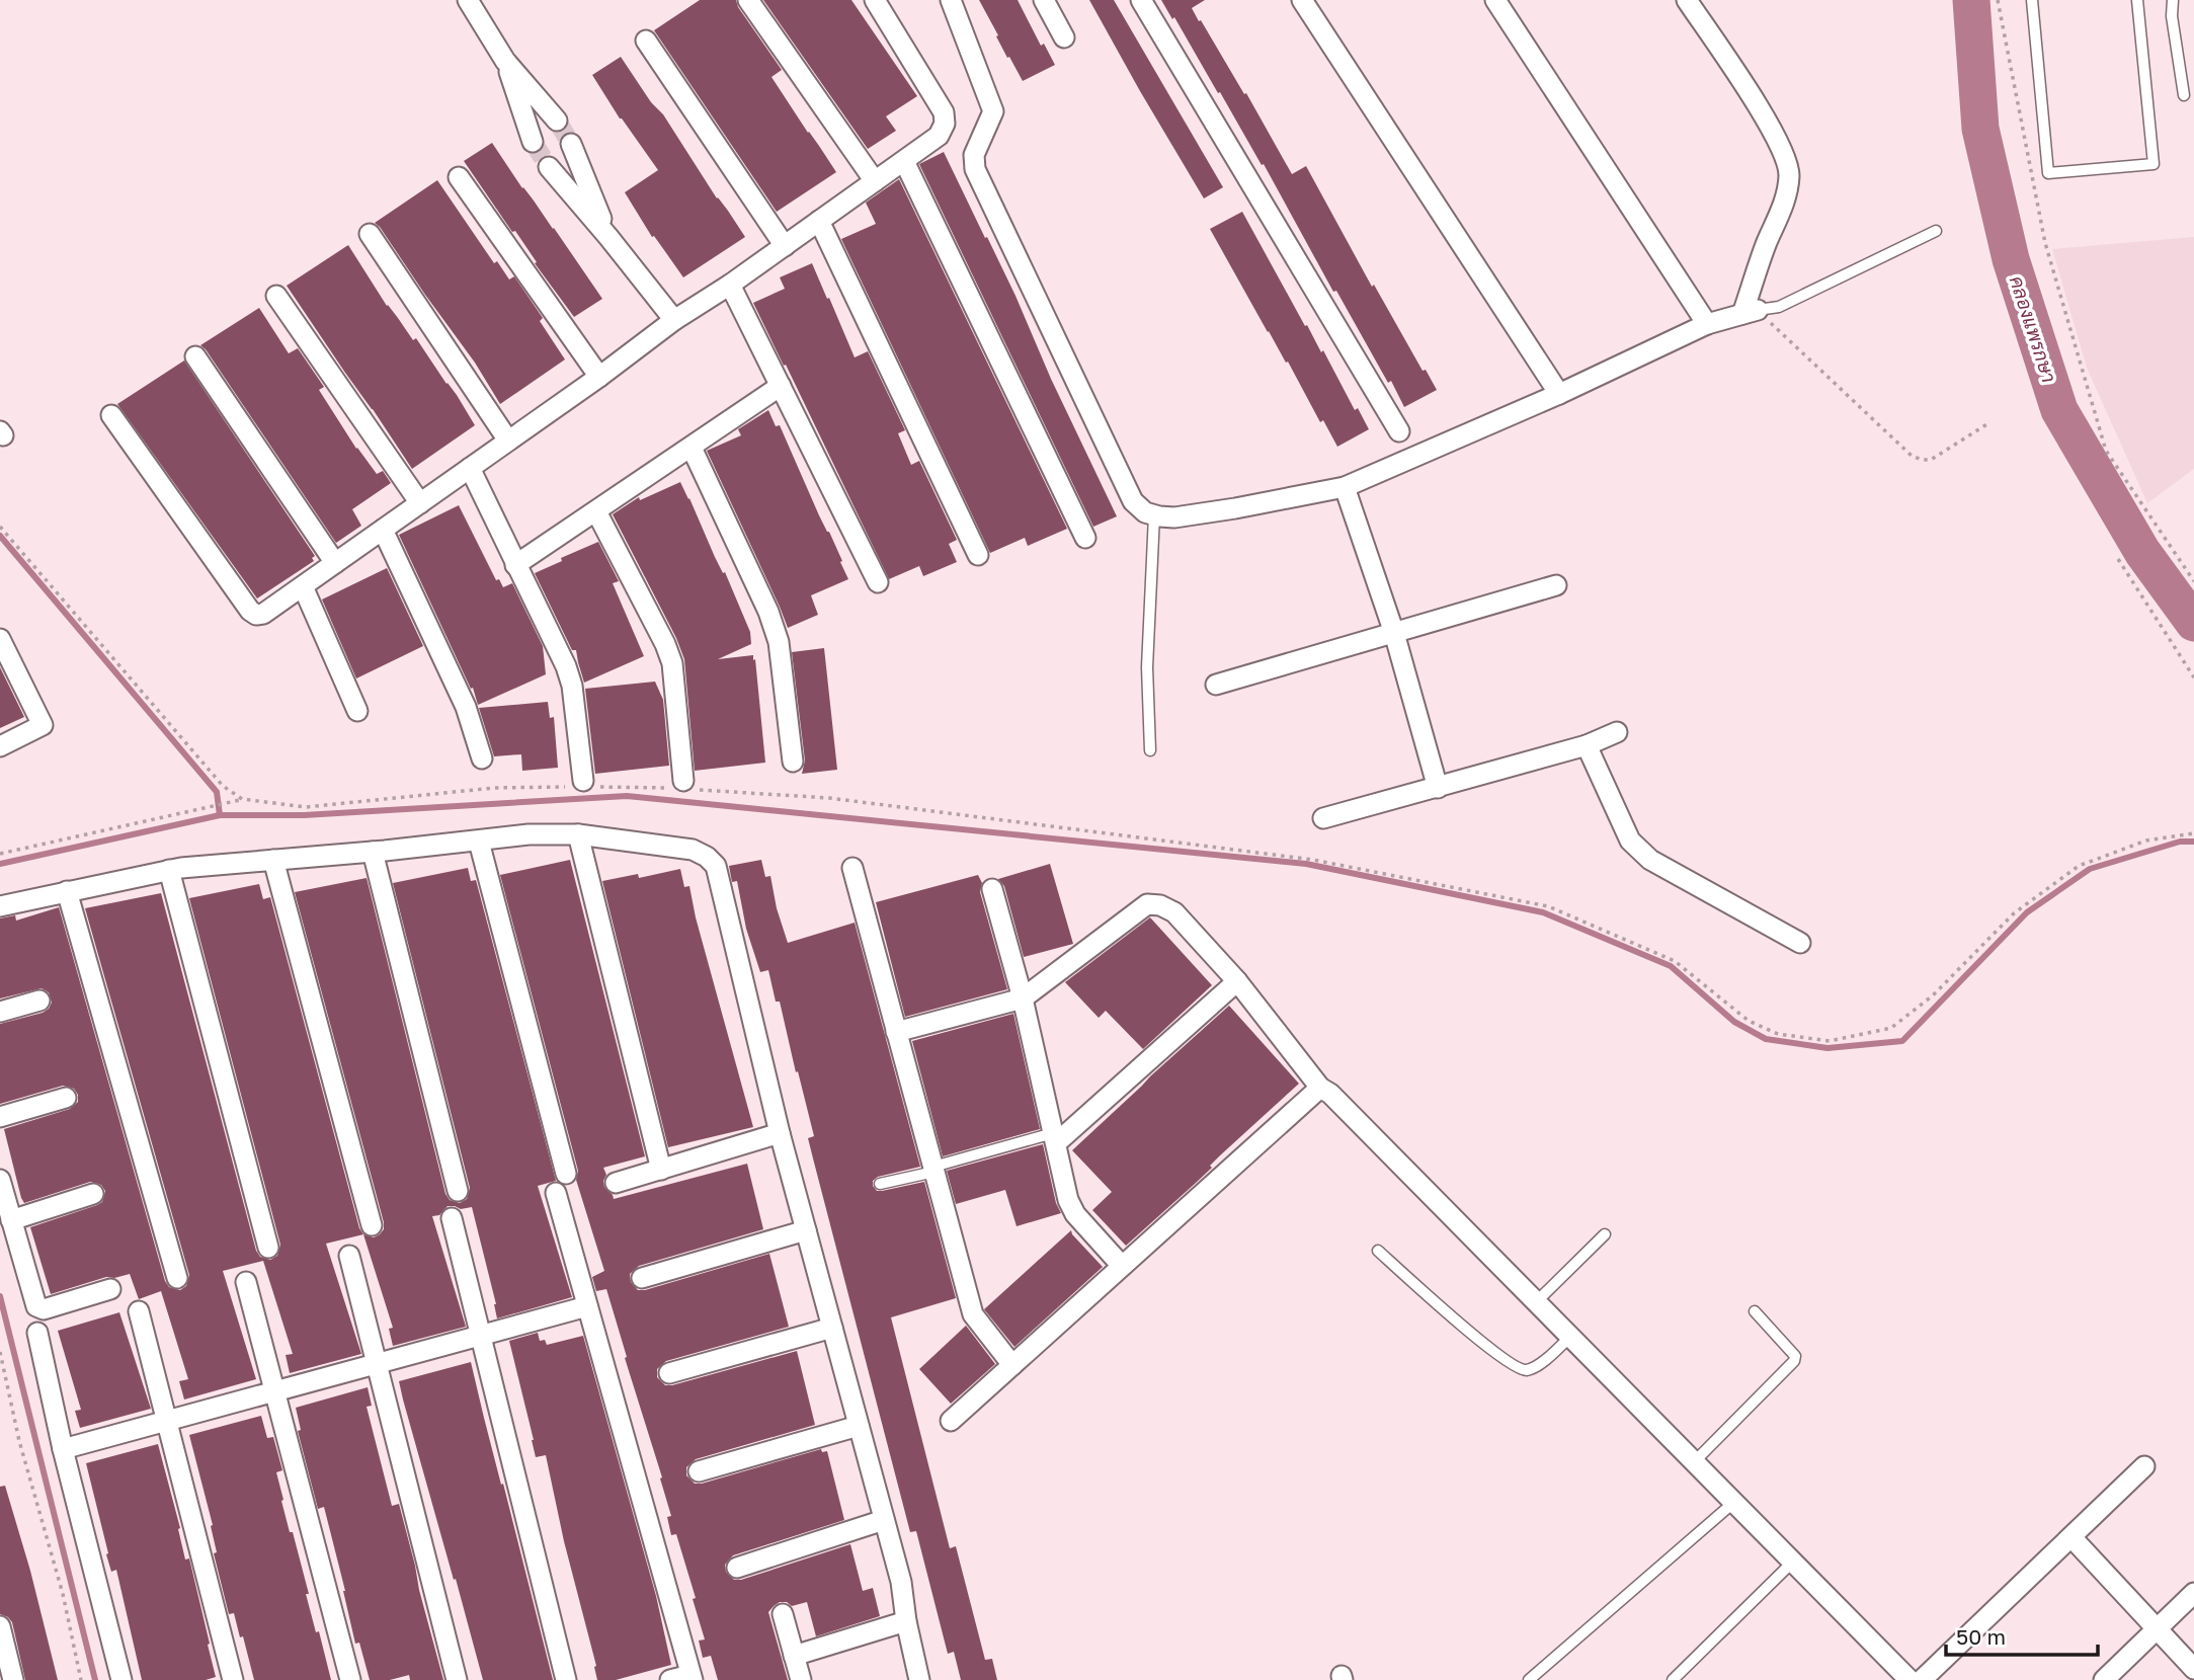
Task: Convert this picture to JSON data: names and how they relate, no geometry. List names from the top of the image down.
{
  "water": ["คลองแพรกษา"],
  "scale_bar": "50 m"
}
